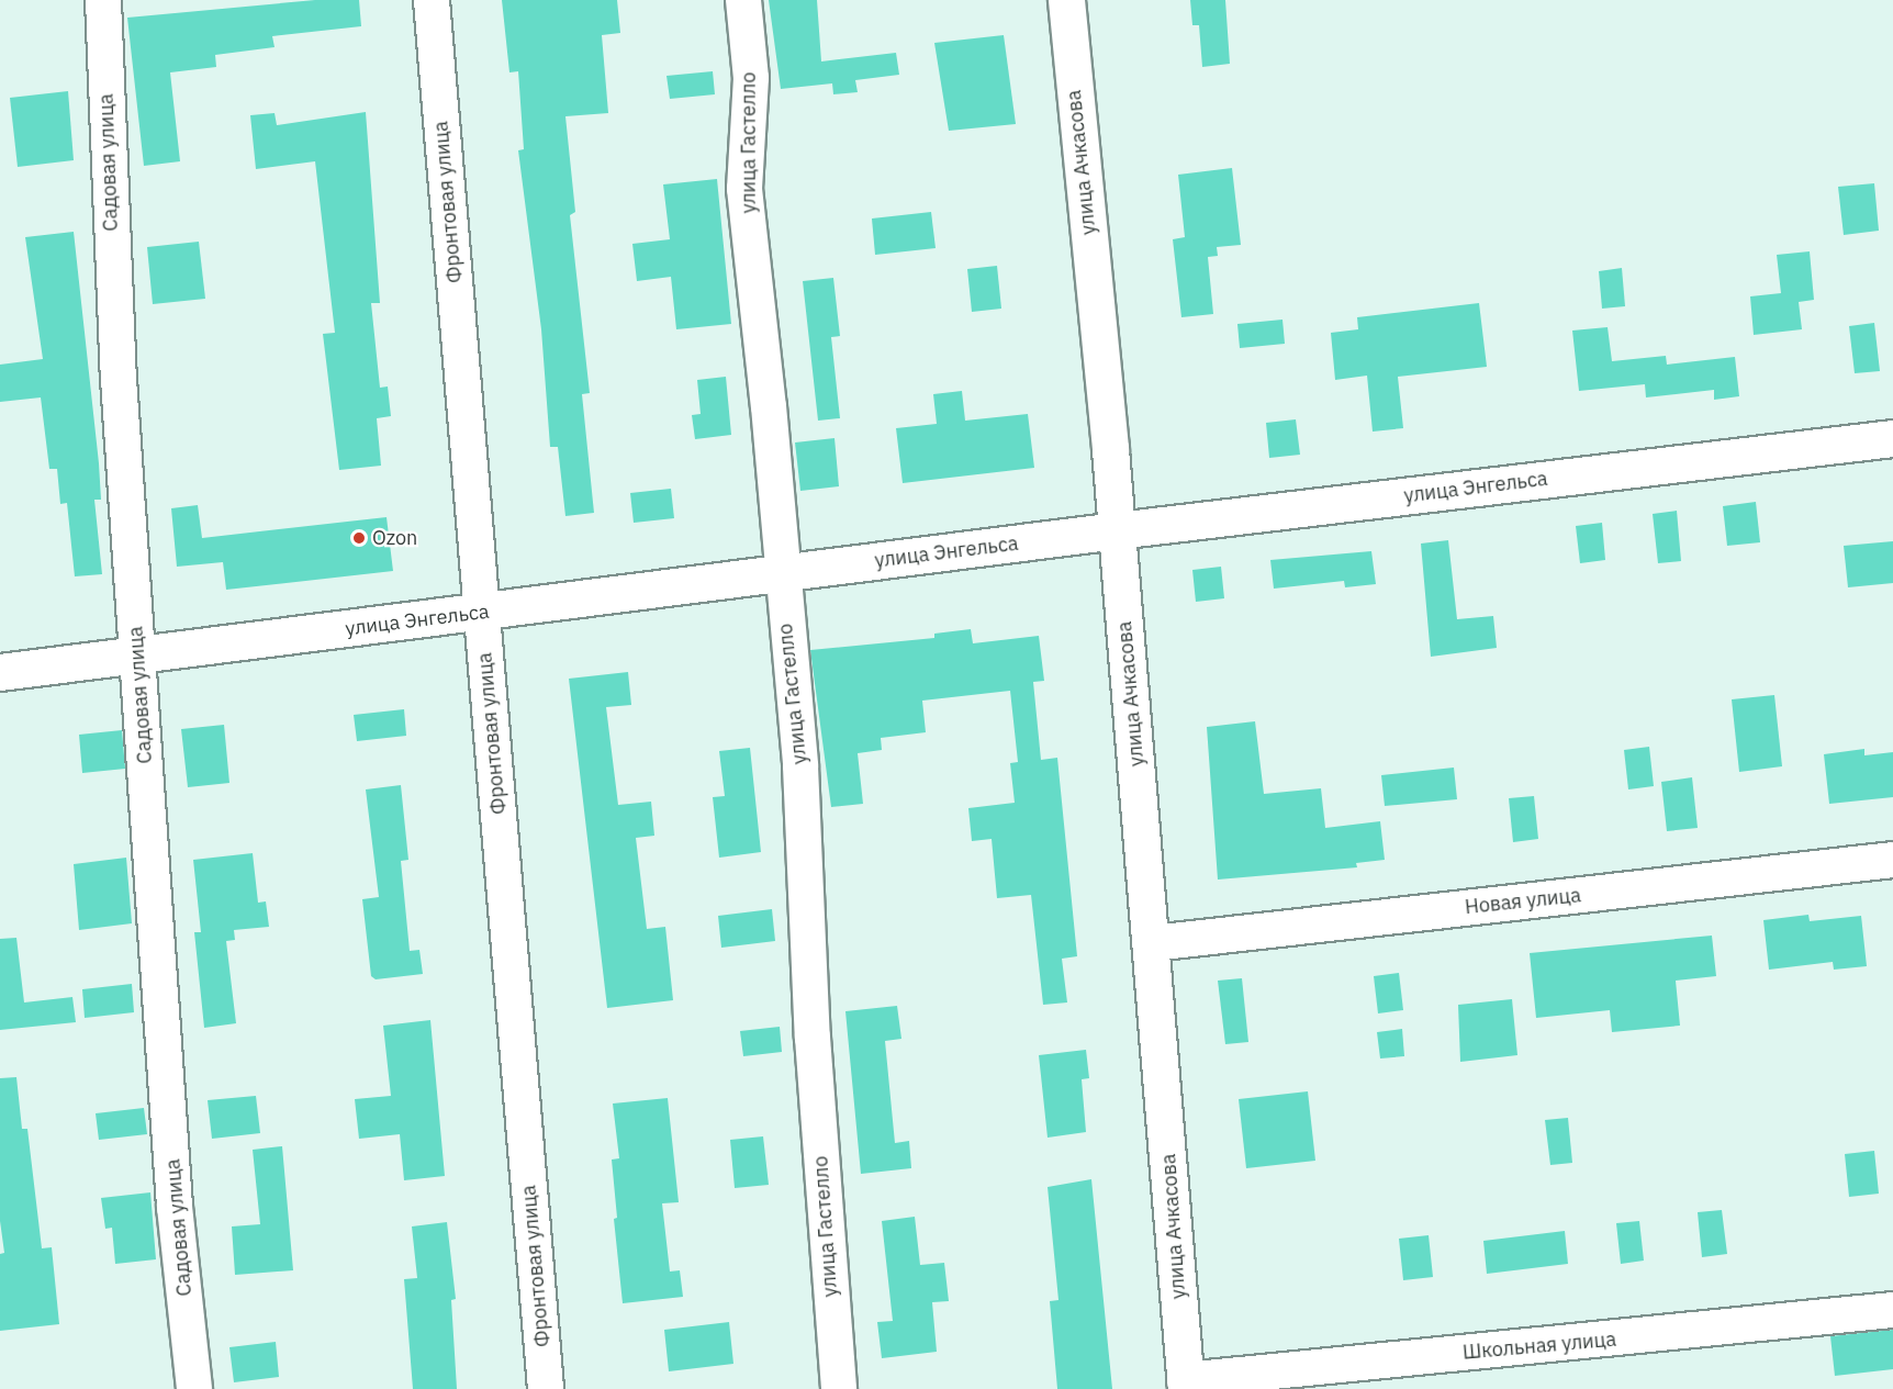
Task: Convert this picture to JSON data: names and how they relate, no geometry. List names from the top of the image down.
{
  "streets": {
    "main road": ["улица Ачкасова", "улица Энгельса"],
    "street": [
      "улица Гастелло",
      "Садовая улица",
      "Фронтовая улица",
      "Новая улица",
      "Школьная улица"
    ]
  },
  "crossings": [
    ["улица Гастелло", "улица Энгельса"],
    ["Садовая улица", "улица Энгельса"],
    ["улица Ачкасова", "улица Энгельса"],
    ["улица Ачкасова", "Новая улица"],
    ["улица Ачкасова", "Школьная улица"],
    ["Фронтовая улица", "улица Энгельса"]
  ],
  "places": ["Ozon"]
}
